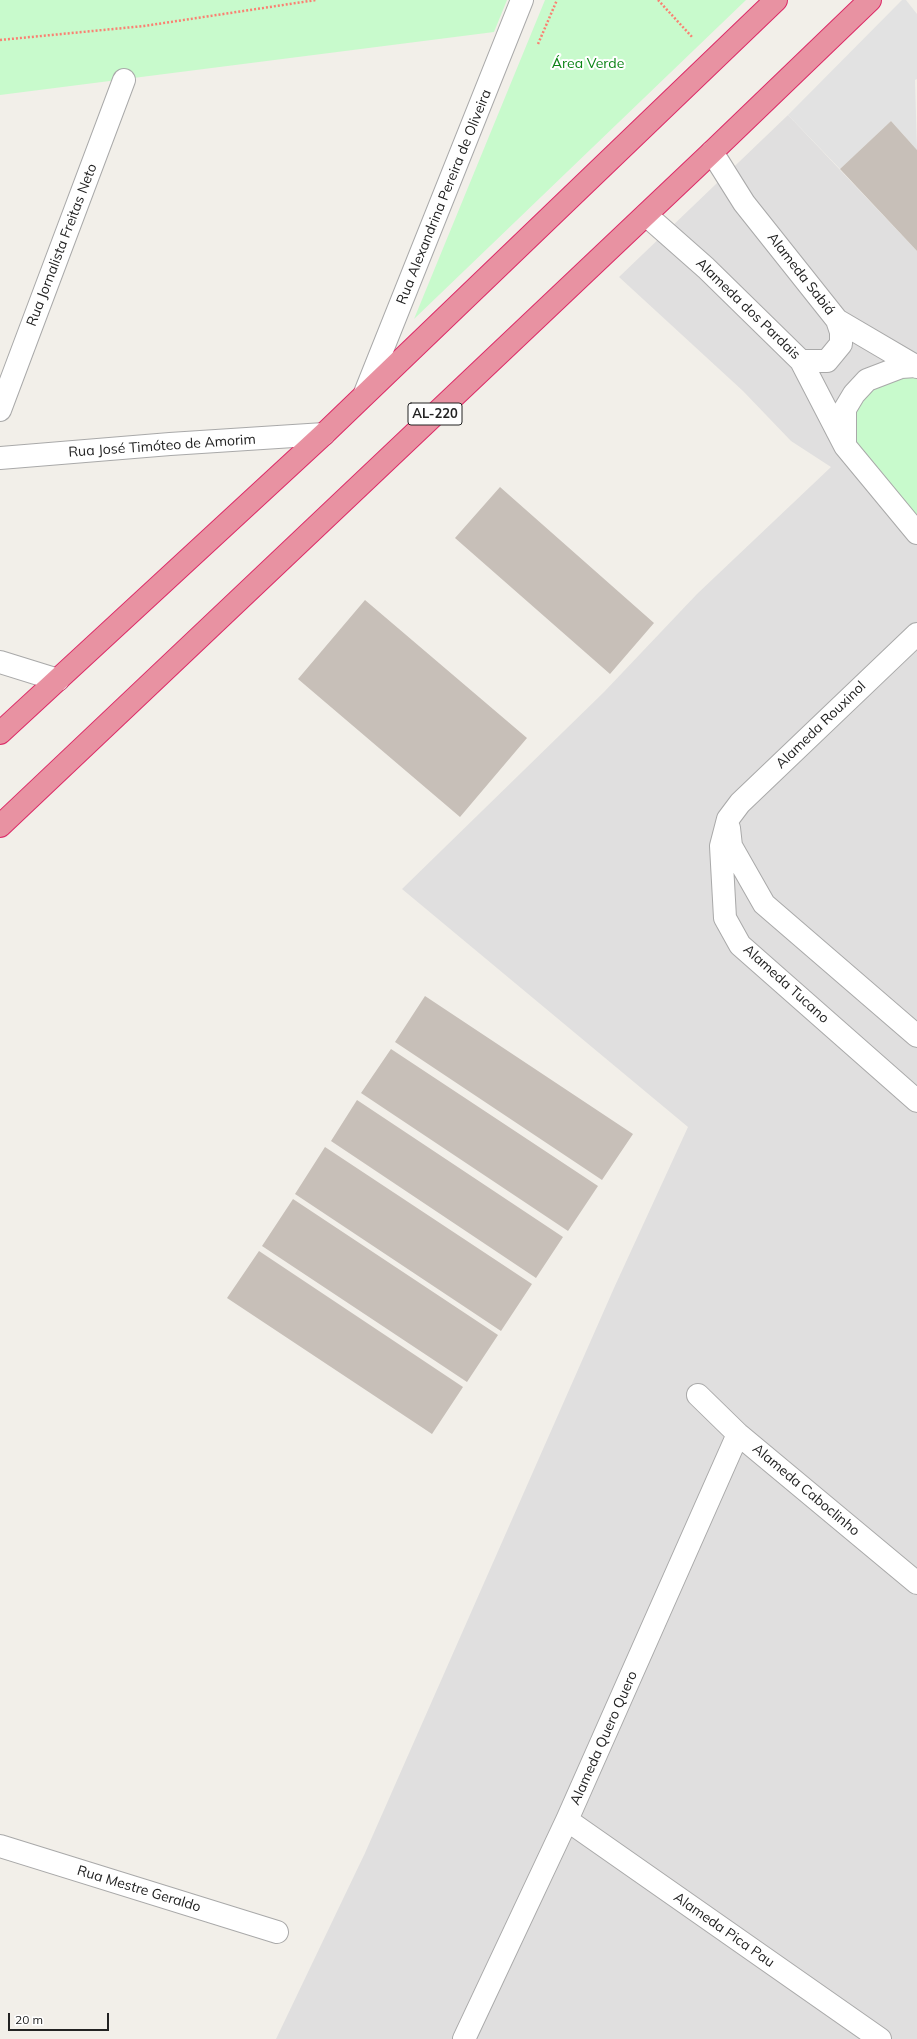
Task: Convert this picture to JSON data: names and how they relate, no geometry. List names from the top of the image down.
{
  "streets": {
    "highway": ["AL-220"],
    "street": [
      "Rua Alexandrina Pereira de Oliveira",
      "Rua Jornalista Freitas Neto",
      "Alameda Sabiá",
      "Alameda dos Pardais",
      "Rua José Timóteo de Amorim",
      "Alameda Rouxinol",
      "Alameda Tucano",
      "Alameda Caboclinho",
      "Alameda Quero Quero",
      "Rua Mestre Geraldo",
      "Alameda Pica Pau"
    ]
  },
  "crossings": [
    ["Alameda Sabiá", "AL-220"],
    ["Alameda dos Pardais", "AL-220"],
    ["Alameda Rouxinol", "Alameda Tucano"],
    ["Alameda Caboclinho", "Alameda Quero Quero"],
    ["Alameda Quero Quero", "Alameda Pica Pau"]
  ],
  "parks": ["Área Verde"],
  "scale_bar": "20 m"
}
